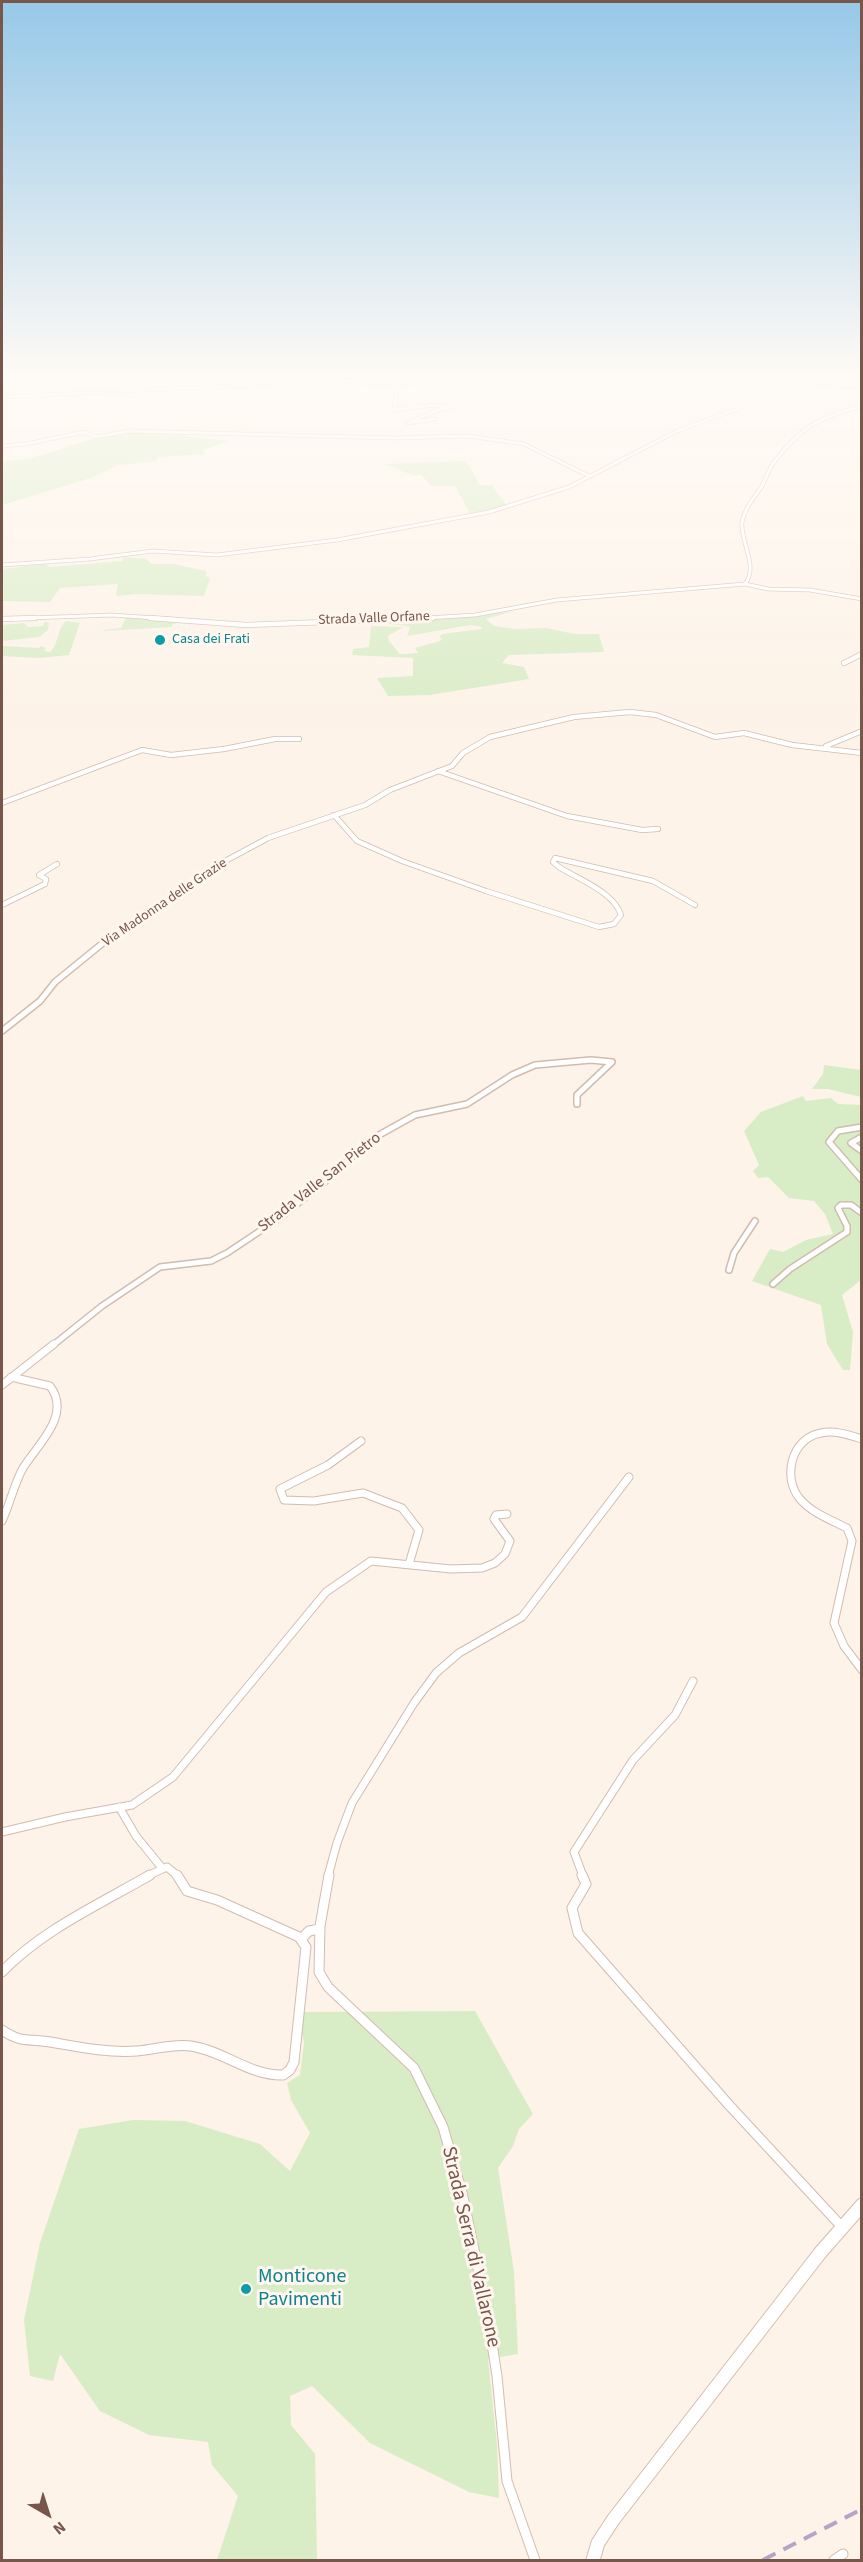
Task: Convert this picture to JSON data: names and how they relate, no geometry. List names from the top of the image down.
{
  "streets": {
    "street": [
      "Strada Valle Orfane",
      "Via Madonna delle Grazie",
      "Strada Valle San Pietro",
      "Strada Serra di Vallarone"
    ]
  },
  "places": ["Casa dei Frati", "Monticone Pavimenti"],
  "north": "bottom right"
}
